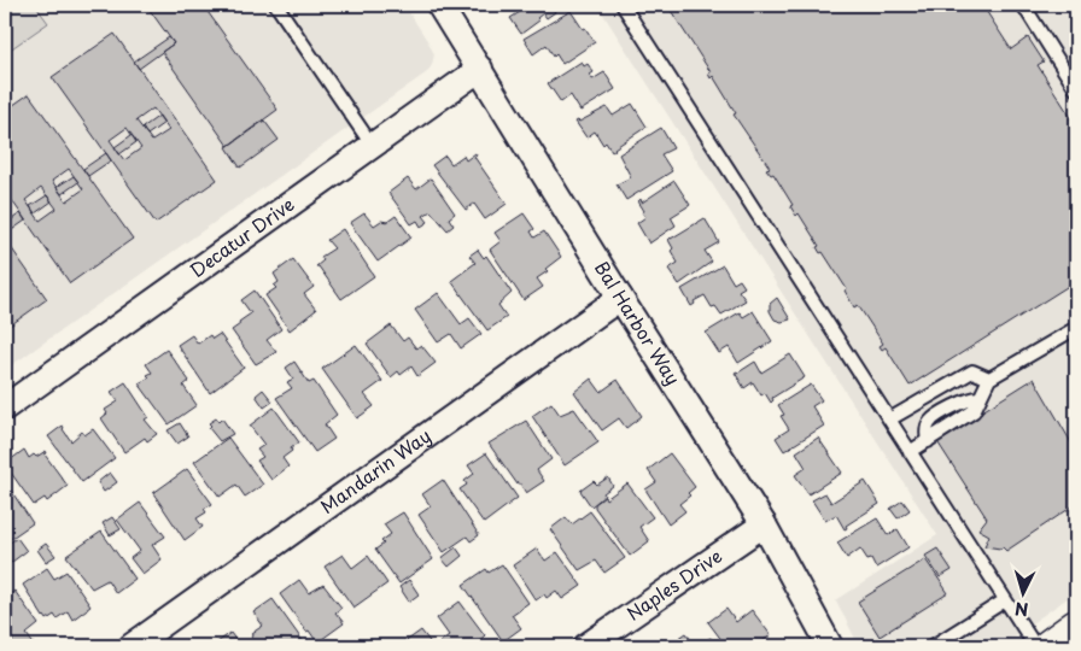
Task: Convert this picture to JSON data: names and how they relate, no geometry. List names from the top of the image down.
{
  "streets": {
    "street": [
      "Decatur Drive",
      "Bal Harbor Way",
      "Mandarin Way",
      "Naples Drive"
    ]
  },
  "crossings": [
    ["Decatur Drive", "Bal Harbor Way"],
    ["Bal Harbor Way", "Mandarin Way"],
    ["Bal Harbor Way", "Naples Drive"]
  ],
  "north": "bottom"
}
